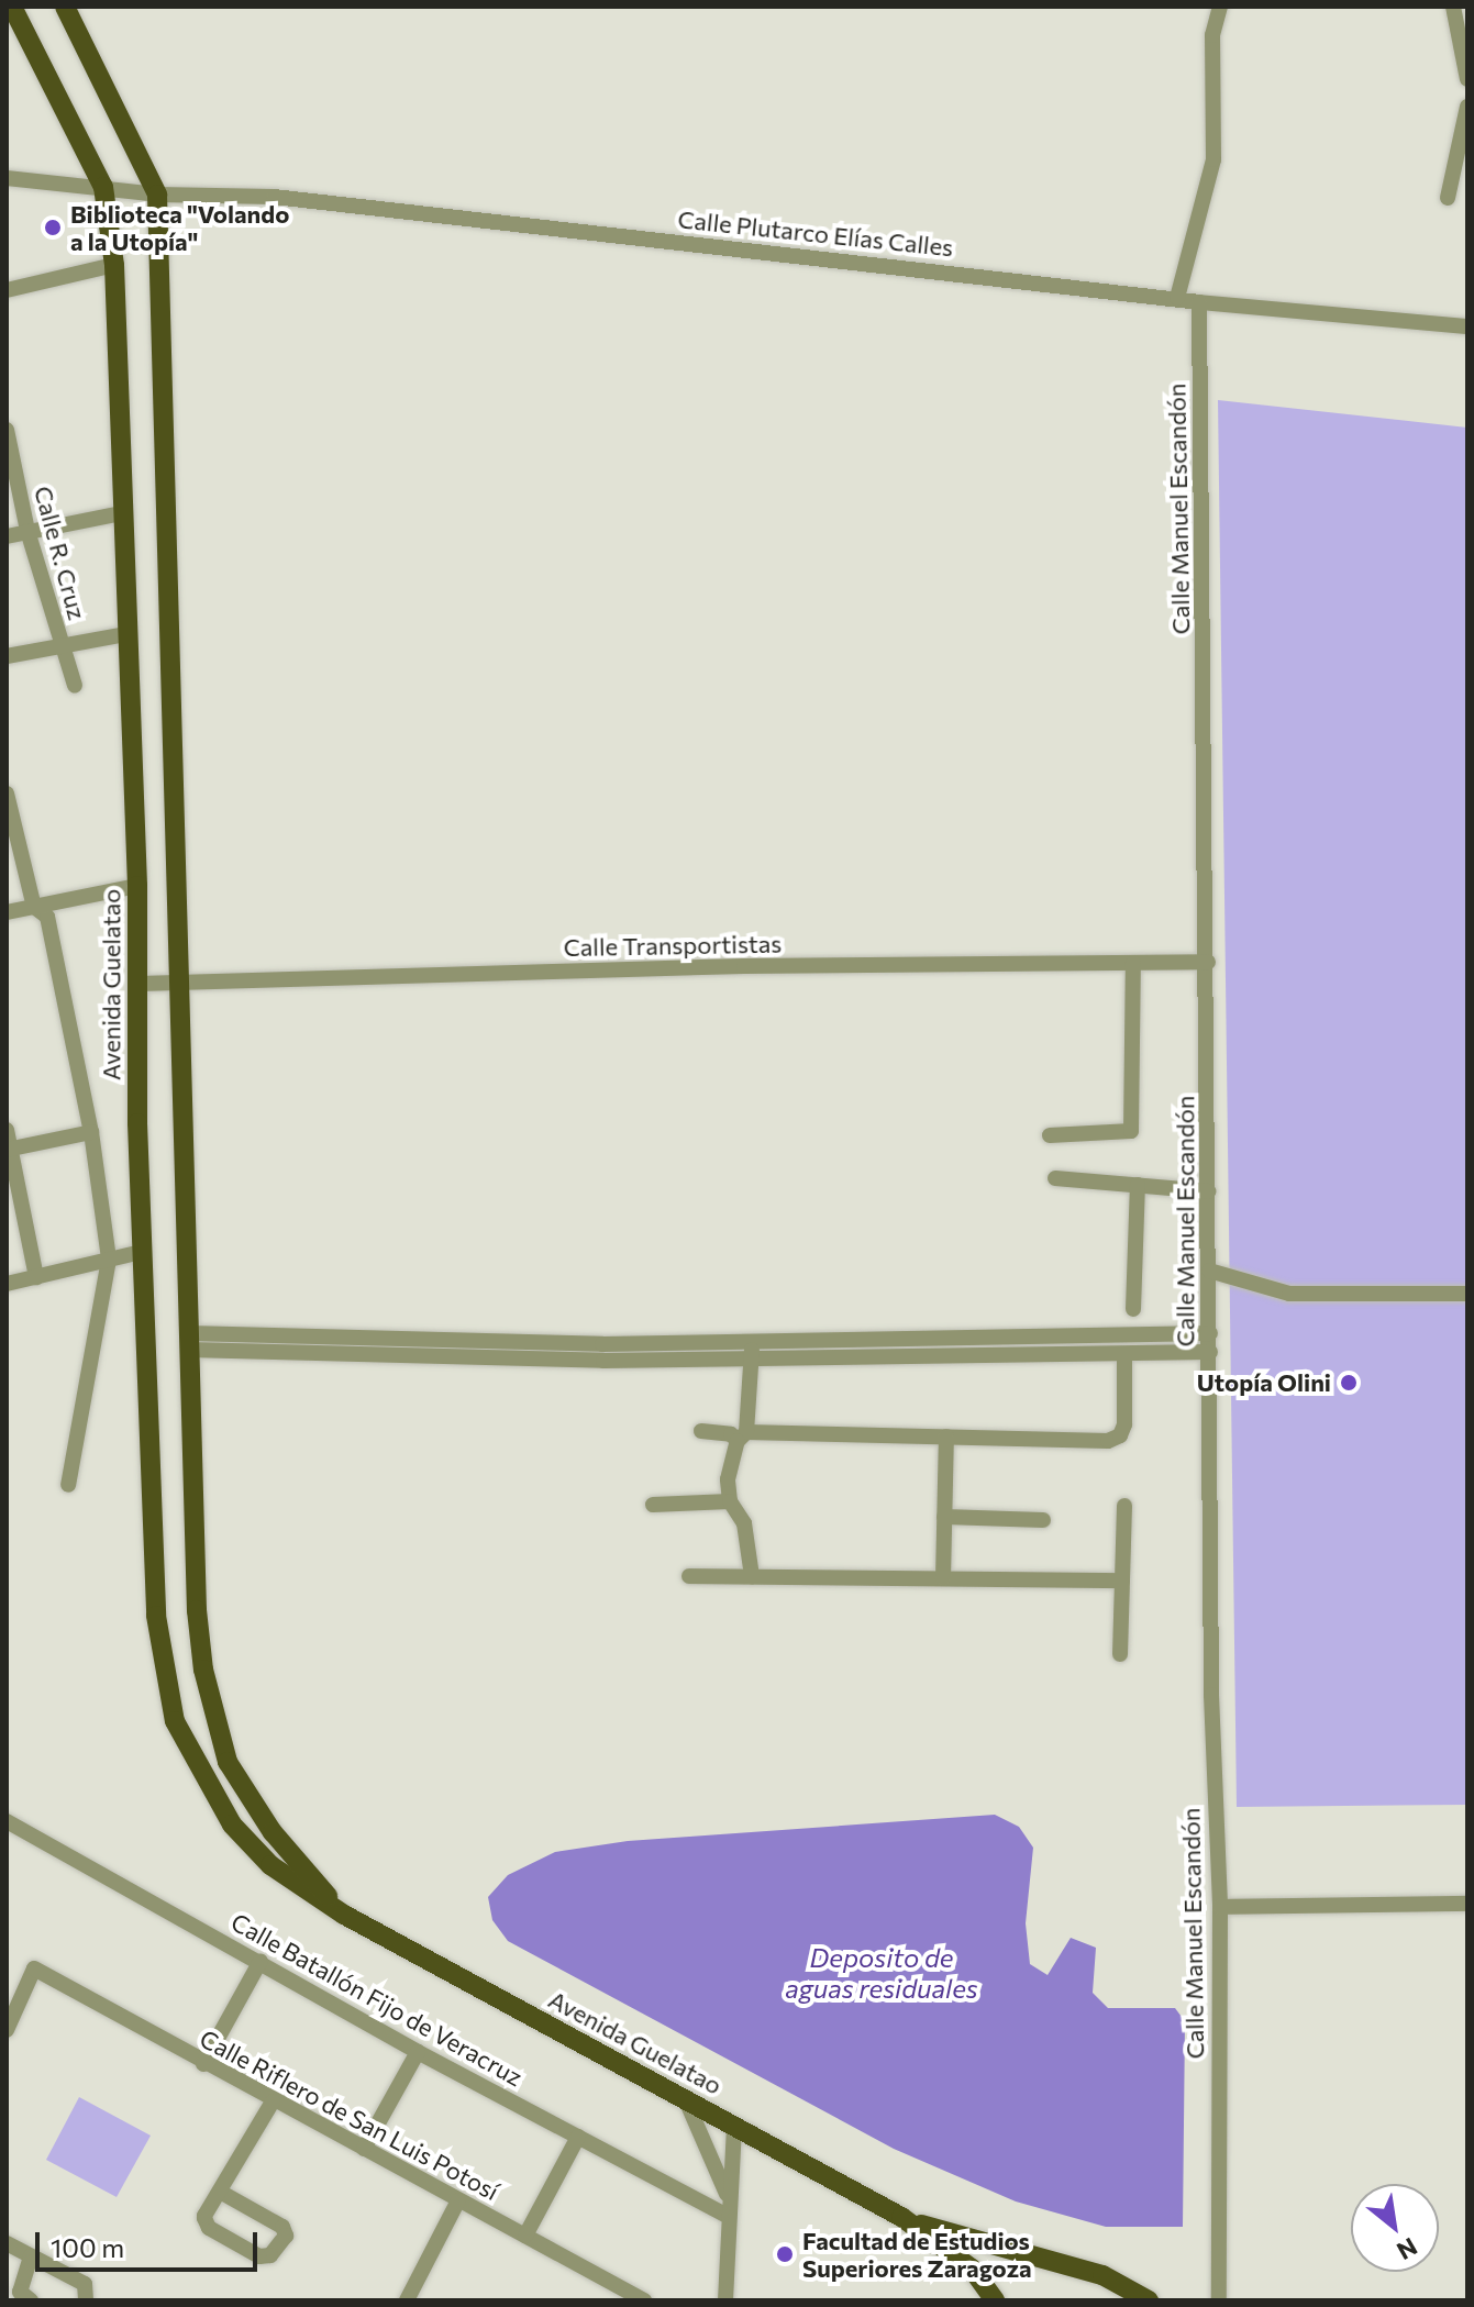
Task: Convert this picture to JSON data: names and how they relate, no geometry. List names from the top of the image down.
{
  "streets": {
    "main road": ["Avenida Guelatao"],
    "street": [
      "Calle Plutarco Elías Calles",
      "Calle Manuel Escandón",
      "Calle R. Cruz",
      "Calle Transportistas",
      "Calle Batallón Fijo de Veracruz",
      "Calle Riflero de San Luis Potosí"
    ]
  },
  "crossings": [
    ["Calle Plutarco Elías Calles", "Calle Manuel Escandón"],
    ["Calle Plutarco Elías Calles", "Avenida Guelatao"],
    ["Calle Manuel Escandón", "Calle Transportistas"],
    ["Calle Transportistas", "Avenida Guelatao"]
  ],
  "water": ["Deposito de aguas residuales"],
  "places": ["Biblioteca \"Volando a la Utopía\"", "Utopía Olini", "Facultad de Estudios Superiores Zaragoza"],
  "scale_bar": "100 m",
  "north": "bottom right"
}
